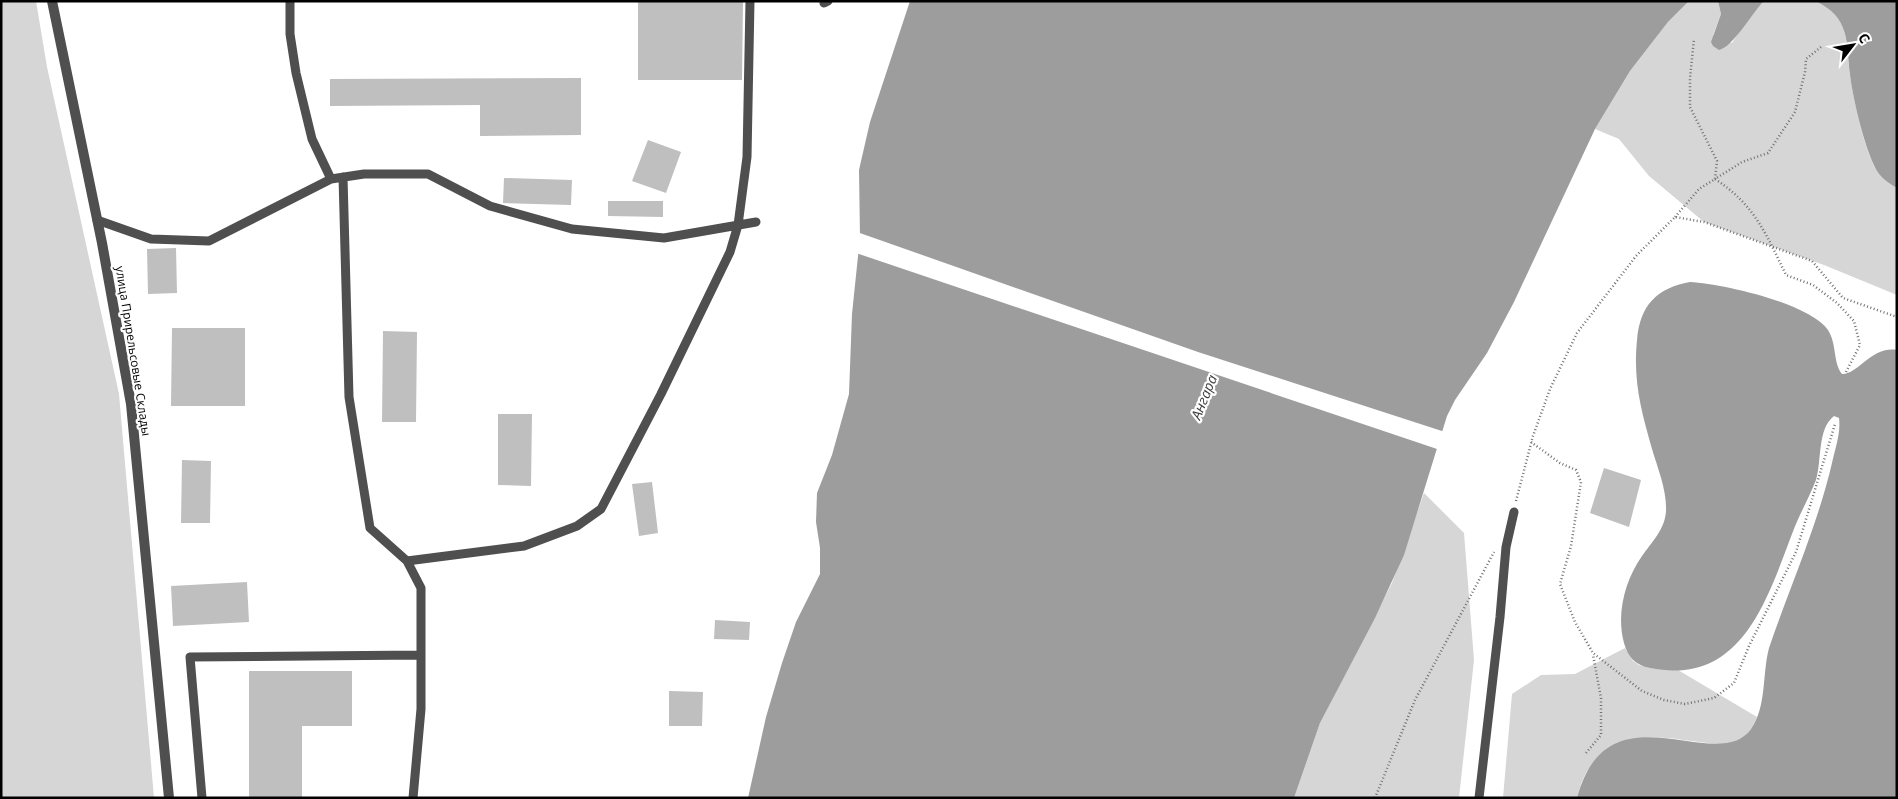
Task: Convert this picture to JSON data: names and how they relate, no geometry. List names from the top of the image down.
{
  "streets": {
    "street": ["улица Прирельсовые Склады"]
  },
  "water": ["Ангара"],
  "north": "top right"
}
